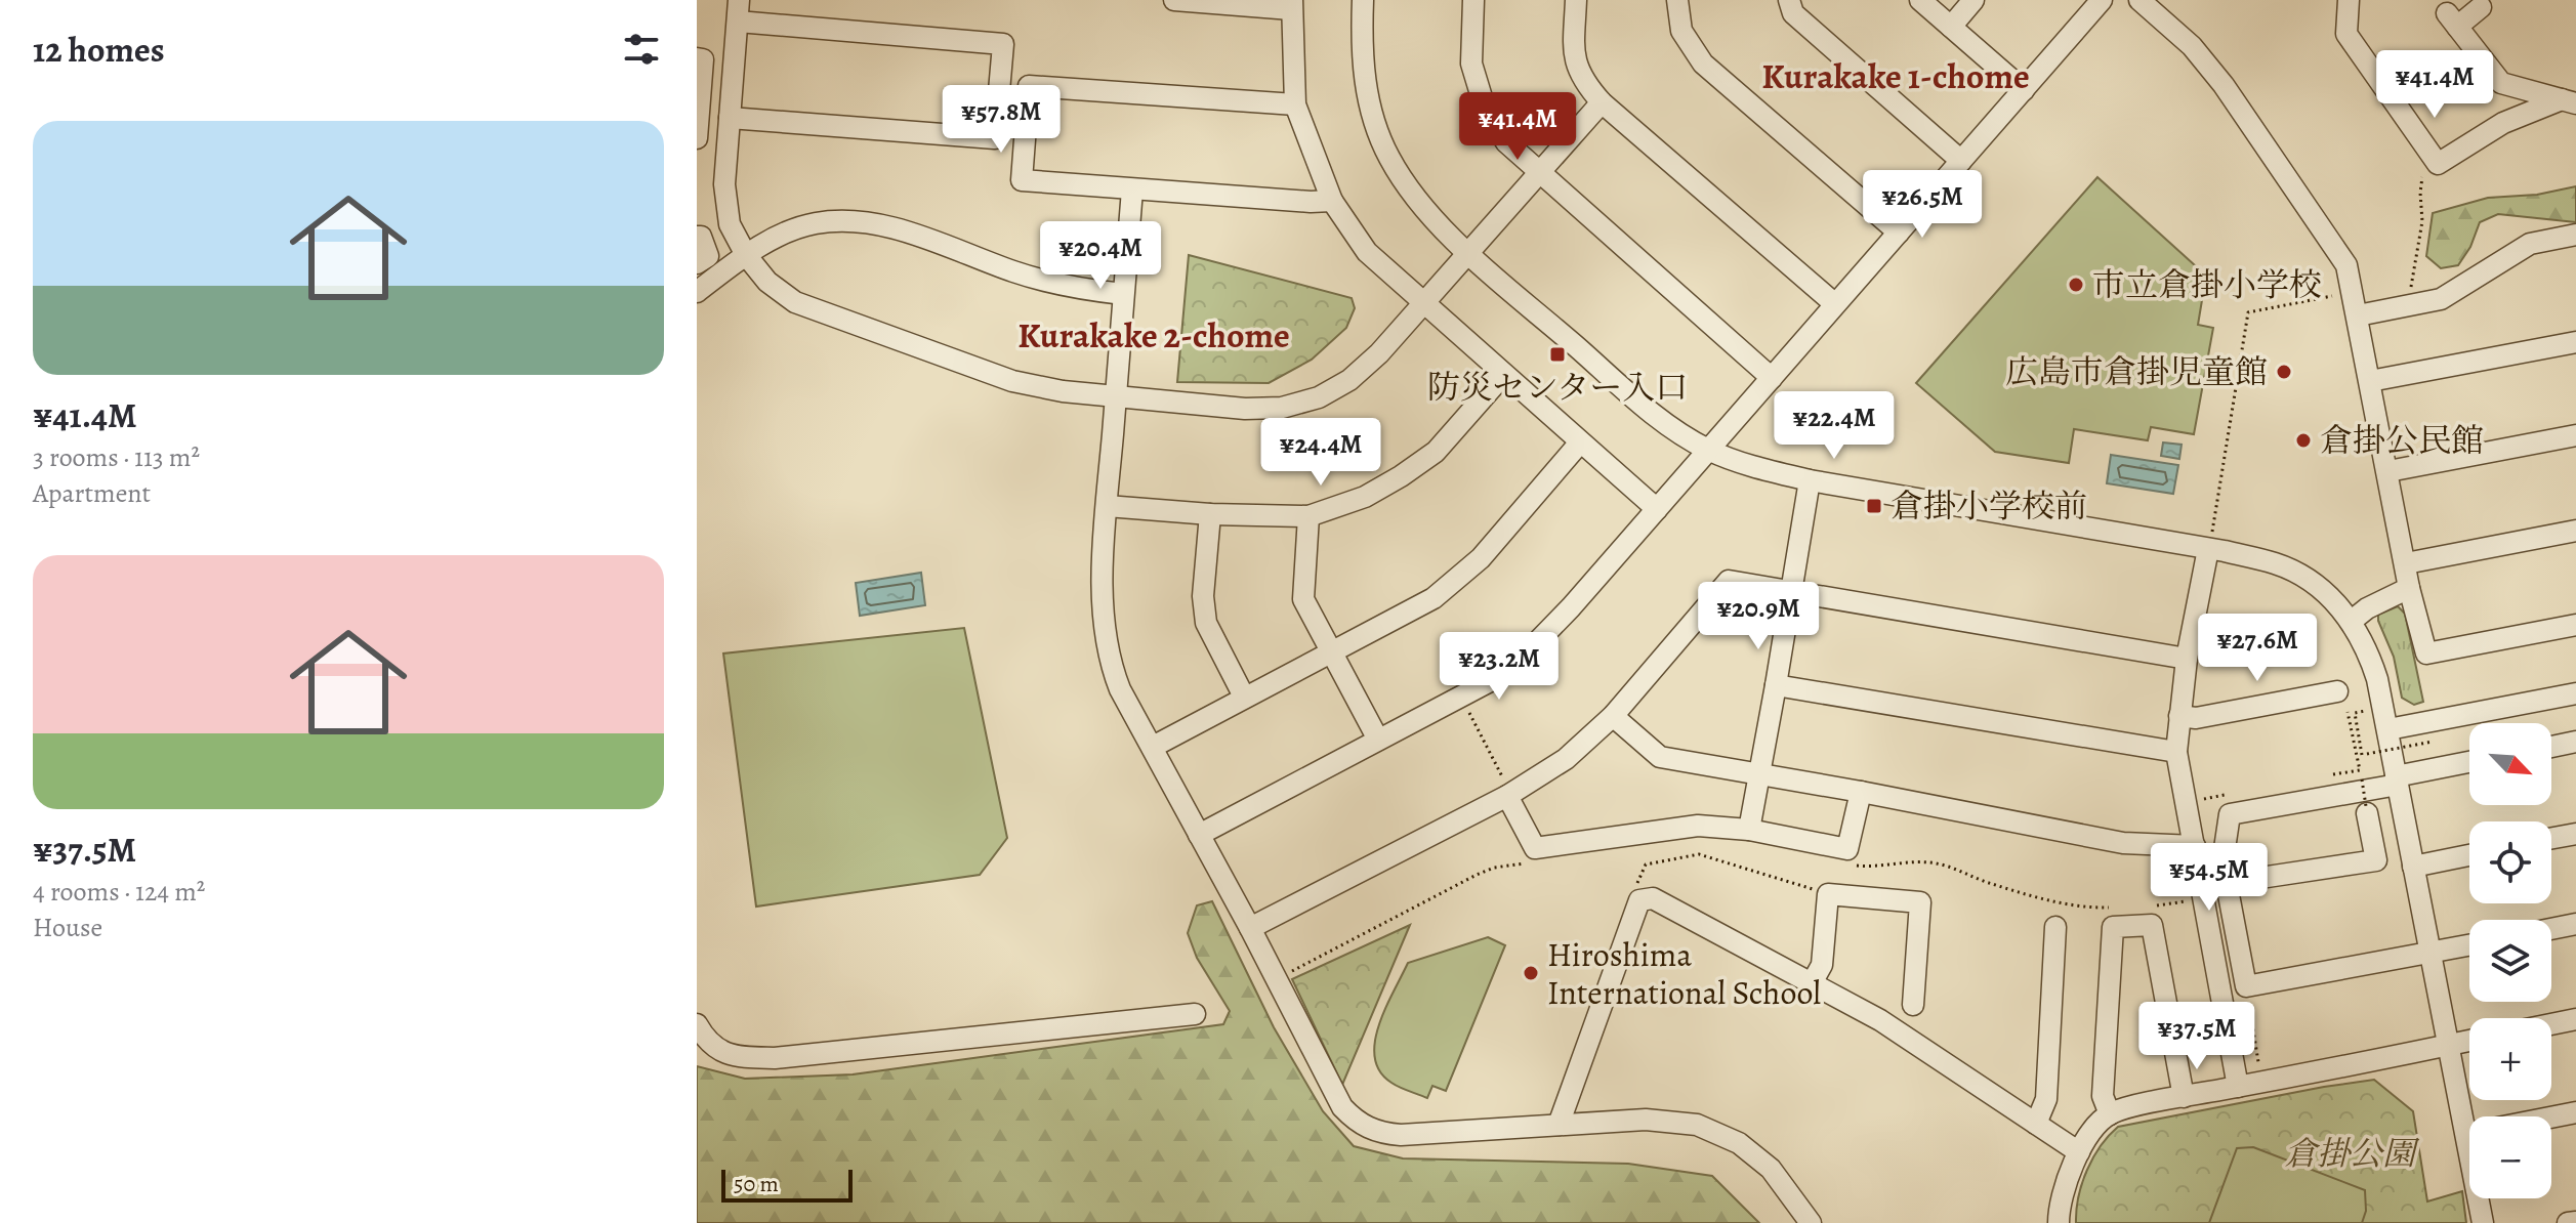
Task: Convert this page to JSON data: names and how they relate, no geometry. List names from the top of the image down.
{
  "districts": ["Kurakake 1-chome", "Kurakake 2-chome"],
  "parks": ["倉掛公園"],
  "places": {
    "other": [
      "市立倉掛小学校",
      "広島市倉掛児童館",
      "倉掛公民館",
      "Hiroshima International School"
    ],
    "transit": ["防災センター入口", "倉掛小学校前"]
  },
  "scale_bar": "50 m",
  "north": "bottom right",
  "page": {
    "heading": "12 homes",
    "price": [
      "¥41.4M",
      "¥57.8M",
      "¥41.4M",
      "¥26.5M",
      "¥20.4M",
      "¥22.4M",
      "¥24.4M",
      "¥20.9M",
      "¥27.6M",
      "¥23.2M",
      "¥54.5M",
      "¥37.5M"
    ],
    "list": [
      {
        "name": "¥41.4M",
        "note": "3 rooms · 113 m² · Apartment"
      },
      {
        "name": "¥37.5M",
        "note": "4 rooms · 124 m² · House"
      }
    ],
    "map_buttons": ["+", "−"],
    "scale": "50 m"
  }
}
